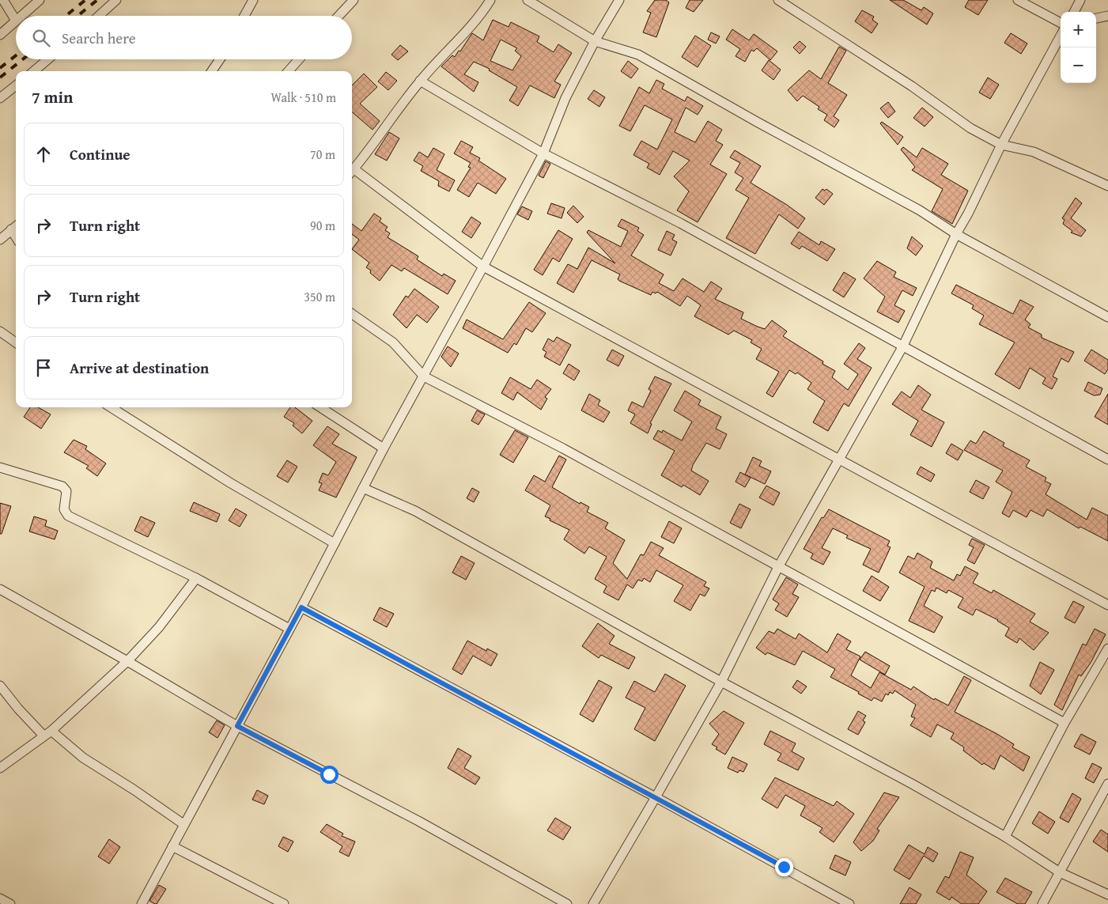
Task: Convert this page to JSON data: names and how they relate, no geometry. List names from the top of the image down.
{
  "page": {
    "map_buttons": ["+", "−"],
    "search": "Search here",
    "heading": ["7 min", "Walk · 510 m"],
    "list": [
      ["Continue", "70 m"],
      ["Turn right", "90 m"],
      ["Turn right", "350 m"],
      "Arrive at destination"
    ]
  }
}
